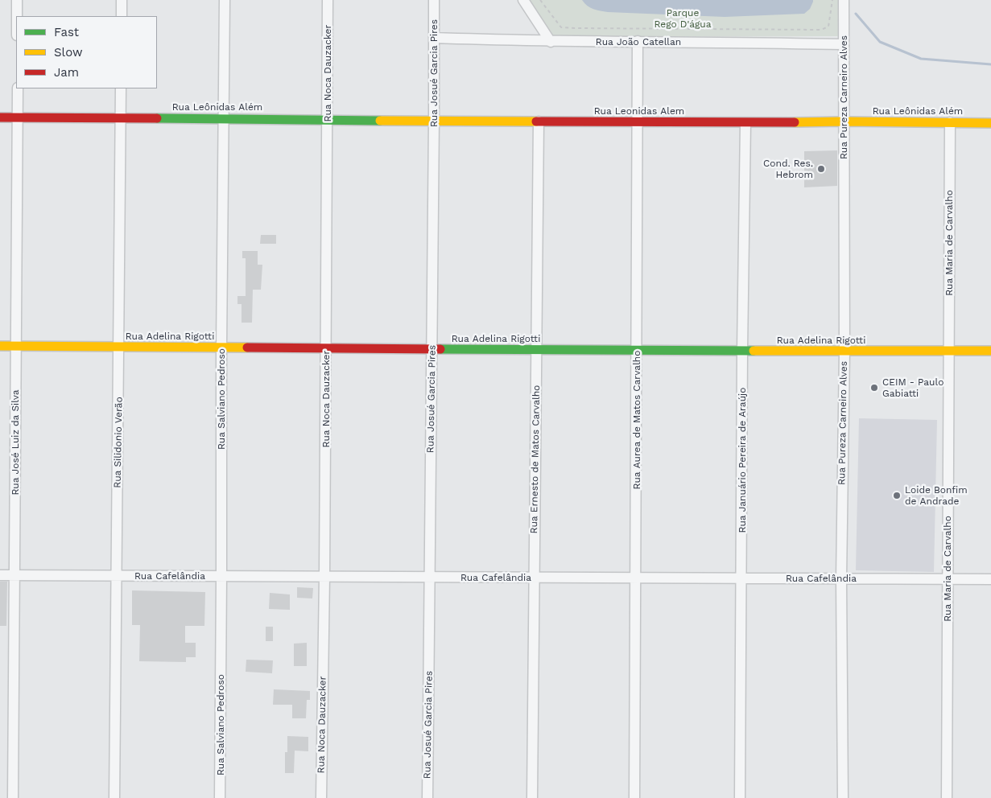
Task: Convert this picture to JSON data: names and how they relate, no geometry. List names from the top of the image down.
{
  "streets": {
    "street": [
      "Rua João Catellan",
      "Rua Noca Dauzacker",
      "Rua Josué Garcia Pires",
      "Rua Pureza Carneiro Alves",
      "Rua Leônidas Além",
      "Rua Leonidas Alem",
      "Rua Maria de Carvalho",
      "Rua Adelina Rigotti",
      "Rua Salviano Pedroso",
      "Rua Aurea de Matos Carvalho",
      "Rua José Luiz da Silva",
      "Rua Silidonio Verão",
      "Rua Ernesto de Matos Carvalho",
      "Rua Januário Pereira de Araújo",
      "Rua Cafelândia"
    ]
  },
  "crossings": [
    ["Rua João Catellan", "Rua Josué Garcia Pires"],
    ["Rua João Catellan", "Rua Pureza Carneiro Alves"],
    ["Rua João Catellan", "Rua Aurea de Matos Carvalho"],
    ["Rua Noca Dauzacker", "Rua Leônidas Além"],
    ["Rua Noca Dauzacker", "Rua Adelina Rigotti"],
    ["Rua Noca Dauzacker", "Rua Cafelândia"],
    ["Rua Josué Garcia Pires", "Rua Leônidas Além"],
    ["Rua Josué Garcia Pires", "Rua Leonidas Alem"],
    ["Rua Josué Garcia Pires", "Rua Adelina Rigotti"],
    ["Rua Josué Garcia Pires", "Rua Cafelândia"],
    ["Rua Pureza Carneiro Alves", "Rua Leônidas Além"],
    ["Rua Pureza Carneiro Alves", "Rua Leonidas Alem"],
    ["Rua Pureza Carneiro Alves", "Rua Adelina Rigotti"],
    ["Rua Pureza Carneiro Alves", "Rua Cafelândia"],
    ["Rua Leônidas Além", "Rua Leonidas Alem"],
    ["Rua Leônidas Além", "Rua Maria de Carvalho"],
    ["Rua Leônidas Além", "Rua Salviano Pedroso"],
    ["Rua Leônidas Além", "Rua José Luiz da Silva"],
    ["Rua Leônidas Além", "Rua Silidonio Verão"],
    ["Rua Leonidas Alem", "Rua Aurea de Matos Carvalho"],
    ["Rua Leonidas Alem", "Rua Ernesto de Matos Carvalho"],
    ["Rua Leonidas Alem", "Rua Januário Pereira de Araújo"],
    ["Rua Maria de Carvalho", "Rua Adelina Rigotti"],
    ["Rua Maria de Carvalho", "Rua Cafelândia"],
    ["Rua Adelina Rigotti", "Rua Salviano Pedroso"],
    ["Rua Adelina Rigotti", "Rua Aurea de Matos Carvalho"],
    ["Rua Adelina Rigotti", "Rua José Luiz da Silva"],
    ["Rua Adelina Rigotti", "Rua Silidonio Verão"],
    ["Rua Adelina Rigotti", "Rua Ernesto de Matos Carvalho"],
    ["Rua Adelina Rigotti", "Rua Januário Pereira de Araújo"],
    ["Rua Salviano Pedroso", "Rua Cafelândia"],
    ["Rua Aurea de Matos Carvalho", "Rua Cafelândia"],
    ["Rua José Luiz da Silva", "Rua Cafelândia"],
    ["Rua Silidonio Verão", "Rua Cafelândia"],
    ["Rua Ernesto de Matos Carvalho", "Rua Cafelândia"],
    ["Rua Januário Pereira de Araújo", "Rua Cafelândia"]
  ],
  "parks": ["Parque Rego D'água"],
  "places": ["Cond. Res. Hebrom", "CEIM - Paulo Gabiatti", "Loide Bonfim de Andrade"],
  "legend": ["Fast", "Slow", "Jam"]
}
